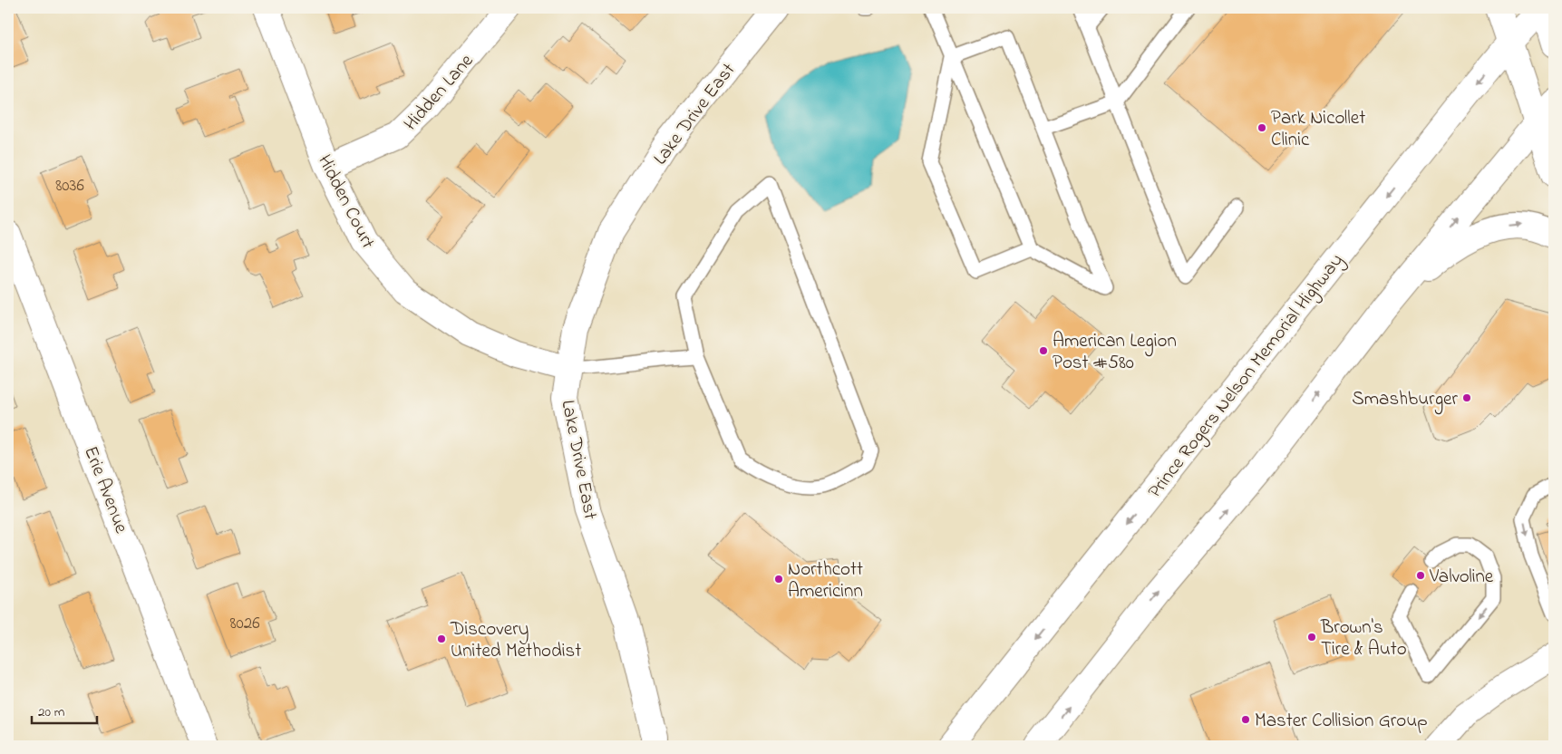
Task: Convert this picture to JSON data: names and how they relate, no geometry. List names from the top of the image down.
{
  "streets": {
    "street": [
      "Hidden Lane",
      "Lake Drive East",
      "Hidden Court",
      "Prince Rogers Nelson Memorial Highway",
      "Erie Avenue"
    ]
  },
  "crossings": [
    ["Hidden Lane", "Hidden Court"],
    ["Lake Drive East", "Hidden Court"]
  ],
  "places": [
    "Park Nicollet Clinic",
    "American Legion Post #580",
    "Smashburger",
    "Valvoline",
    "Northcott Americinn",
    "Brown's Tire & Auto",
    "Discovery United Methodist",
    "Master Collision Group"
  ],
  "house_numbers": ["8036", "8026"],
  "scale_bar": "20 m"
}
